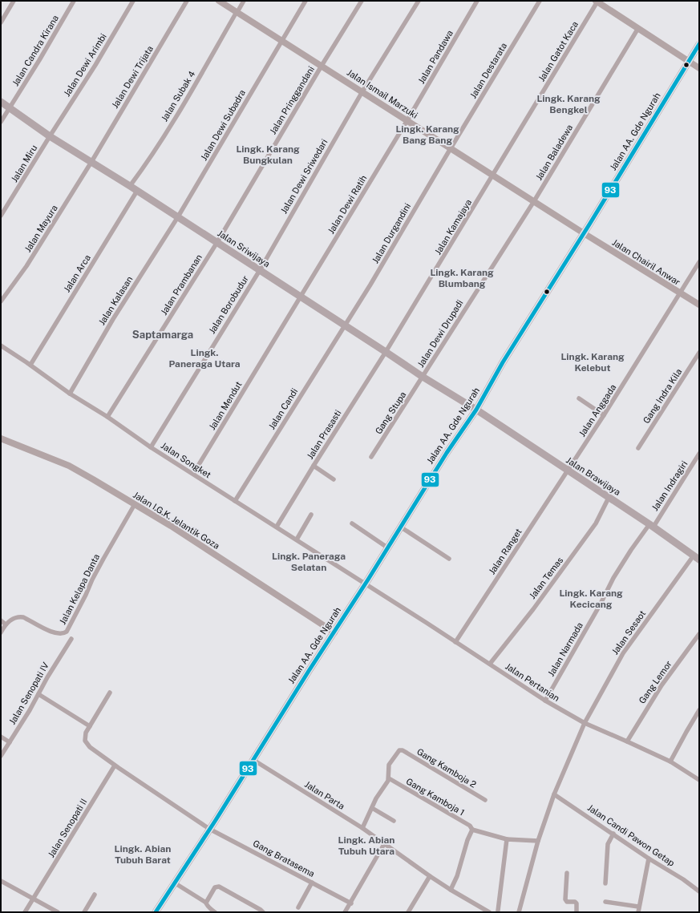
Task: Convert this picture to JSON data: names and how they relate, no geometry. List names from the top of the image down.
{
  "streets": {
    "main road": ["Jalan AA. Gde Ngurah", "Jalan Sriwijaya", "Jalan Brawijaya"],
    "street": [
      "Jalan Candra Kirana",
      "Jalan Gatot Kaca",
      "Jalan Pandawa",
      "Jalan Dewi Arimbi",
      "Jalan Destarata",
      "Jalan Dewi Trijata",
      "Jalan Ismail Marzuki",
      "Jalan Subak 4",
      "Jalan Pringgandani",
      "Jalan Dewi Subadra",
      "Jalan Baladewa",
      "Jalan Miru",
      "Jalan Dewi Sriwedari",
      "Jalan Dewi Ratih",
      "Jalan Kamajaya",
      "Jalan Mayura",
      "Jalan Durgandini",
      "Jalan Chairil Anwar",
      "Jalan Arca",
      "Jalan Prambanan",
      "Jalan Kalasan",
      "Jalan Borobudur",
      "Jalan Dewi Drupadi",
      "Gang Indra Kila",
      "Jalan Mendut",
      "Jalan Candi",
      "Jalan Anggada",
      "Gang Stupa",
      "Jalan Prasasti",
      "Jalan Songket",
      "Jalan Indragiri",
      "Jalan I.G.K. Jelantik Goza",
      "Jalan Ranget",
      "Jalan Temas",
      "Jalan Kelapa Danta",
      "Jalan Sesaot",
      "Jalan Narmada",
      "Jalan Pertanian",
      "Gang Lemor",
      "Jalan Senopati IV",
      "Gang Kamboja 2",
      "Jalan Parta",
      "Gang Kamboja 1",
      "Jalan Senopati II",
      "Jalan Candi Pawon Getap",
      "Gang Bratasema"
    ]
  },
  "crossings": [
    ["Jalan Candra Kirana", "Jalan Sriwijaya"],
    ["Jalan Gatot Kaca", "Jalan Ismail Marzuki"],
    ["Jalan Gatot Kaca", "Jalan Kamajaya"],
    ["Jalan Pandawa", "Jalan Ismail Marzuki"],
    ["Jalan Pandawa", "Jalan Dewi Ratih"],
    ["Jalan Dewi Arimbi", "Jalan Miru"],
    ["Jalan Dewi Arimbi", "Jalan Sriwijaya"],
    ["Jalan Destarata", "Jalan Ismail Marzuki"],
    ["Jalan Destarata", "Jalan Durgandini"],
    ["Jalan Dewi Trijata", "Jalan Mayura"],
    ["Jalan Dewi Trijata", "Jalan Sriwijaya"],
    ["Jalan Ismail Marzuki", "Jalan Subak 4"],
    ["Jalan Ismail Marzuki", "Jalan Pringgandani"],
    ["Jalan Ismail Marzuki", "Jalan Dewi Subadra"],
    ["Jalan Ismail Marzuki", "Jalan AA. Gde Ngurah"],
    ["Jalan Ismail Marzuki", "Jalan Baladewa"],
    ["Jalan Ismail Marzuki", "Jalan Dewi Sriwedari"],
    ["Jalan Ismail Marzuki", "Jalan Dewi Ratih"],
    ["Jalan Ismail Marzuki", "Jalan Kamajaya"],
    ["Jalan Ismail Marzuki", "Jalan Durgandini"],
    ["Jalan Ismail Marzuki", "Jalan Chairil Anwar"],
    ["Jalan Ismail Marzuki", "Jalan Dewi Drupadi"],
    ["Jalan Subak 4", "Jalan Sriwijaya"],
    ["Jalan Pringgandani", "Jalan Sriwijaya"],
    ["Jalan Pringgandani", "Jalan Prambanan"],
    ["Jalan Dewi Subadra", "Jalan Sriwijaya"],
    ["Jalan Dewi Subadra", "Jalan Kalasan"],
    ["Jalan AA. Gde Ngurah", "Jalan Sriwijaya"],
    ["Jalan AA. Gde Ngurah", "Jalan Chairil Anwar"],
    ["Jalan AA. Gde Ngurah", "Jalan Songket"],
    ["Jalan AA. Gde Ngurah", "Jalan Brawijaya"],
    ["Jalan AA. Gde Ngurah", "Jalan I.G.K. Jelantik Goza"],
    ["Jalan AA. Gde Ngurah", "Jalan Pertanian"],
    ["Jalan AA. Gde Ngurah", "Jalan Parta"],
    ["Jalan AA. Gde Ngurah", "Gang Bratasema"],
    ["Jalan Baladewa", "Jalan Dewi Drupadi"],
    ["Jalan Miru", "Jalan Sriwijaya"],
    ["Jalan Dewi Sriwedari", "Jalan Sriwijaya"],
    ["Jalan Dewi Sriwedari", "Jalan Borobudur"],
    ["Jalan Dewi Ratih", "Jalan Sriwijaya"],
    ["Jalan Dewi Ratih", "Jalan Mendut"],
    ["Jalan Kamajaya", "Jalan Sriwijaya"],
    ["Jalan Kamajaya", "Jalan Prasasti"],
    ["Jalan Mayura", "Jalan Sriwijaya"],
    ["Jalan Durgandini", "Jalan Sriwijaya"],
    ["Jalan Durgandini", "Jalan Candi"],
    ["Jalan Sriwijaya", "Jalan Arca"],
    ["Jalan Sriwijaya", "Jalan Prambanan"],
    ["Jalan Sriwijaya", "Jalan Kalasan"],
    ["Jalan Sriwijaya", "Jalan Borobudur"],
    ["Jalan Sriwijaya", "Jalan Dewi Drupadi"],
    ["Jalan Sriwijaya", "Jalan Mendut"],
    ["Jalan Sriwijaya", "Jalan Candi"],
    ["Jalan Sriwijaya", "Gang Stupa"],
    ["Jalan Sriwijaya", "Jalan Prasasti"],
    ["Jalan Sriwijaya", "Jalan Brawijaya"],
    ["Jalan Chairil Anwar", "Jalan Anggada"],
    ["Jalan Arca", "Jalan Songket"],
    ["Jalan Prambanan", "Jalan Songket"],
    ["Jalan Kalasan", "Jalan Songket"],
    ["Jalan Borobudur", "Jalan Songket"],
    ["Jalan Dewi Drupadi", "Gang Stupa"],
    ["Jalan Mendut", "Jalan Songket"],
    ["Jalan Candi", "Jalan Songket"],
    ["Jalan Anggada", "Jalan Brawijaya"],
    ["Jalan Anggada", "Jalan Ranget"],
    ["Jalan Prasasti", "Jalan Songket"],
    ["Jalan Songket", "Jalan Pertanian"],
    ["Jalan Brawijaya", "Jalan Indragiri"],
    ["Jalan Brawijaya", "Jalan Ranget"],
    ["Jalan Brawijaya", "Jalan Temas"],
    ["Jalan Brawijaya", "Jalan Sesaot"],
    ["Jalan Brawijaya", "Jalan Narmada"],
    ["Jalan Indragiri", "Jalan Narmada"],
    ["Jalan I.G.K. Jelantik Goza", "Jalan Kelapa Danta"],
    ["Jalan Ranget", "Jalan Pertanian"],
    ["Jalan Temas", "Jalan Pertanian"],
    ["Jalan Sesaot", "Jalan Pertanian"],
    ["Jalan Sesaot", "Jalan Candi Pawon Getap"],
    ["Jalan Narmada", "Jalan Pertanian"],
    ["Jalan Pertanian", "Gang Lemor"],
    ["Gang Kamboja 2", "Gang Kamboja 1"],
    ["Jalan Senopati II", "Gang Bratasema"]
  ],
  "districts": [
    "Lingk. Karang Bengkel",
    "Lingk. Karang Bang Bang",
    "Lingk. Karang Bungkulan",
    "Lingk. Karang Blumbang",
    "Saptamarga",
    "Lingk. Paneraga Utara",
    "Lingk. Karang Kelebut",
    "Lingk. Paneraga Selatan",
    "Lingk. Karang Kecicang",
    "Lingk. Abian Tubuh Utara",
    "Lingk. Abian Tubuh Barat"
  ],
  "lines": ["transit line 93"]
}
